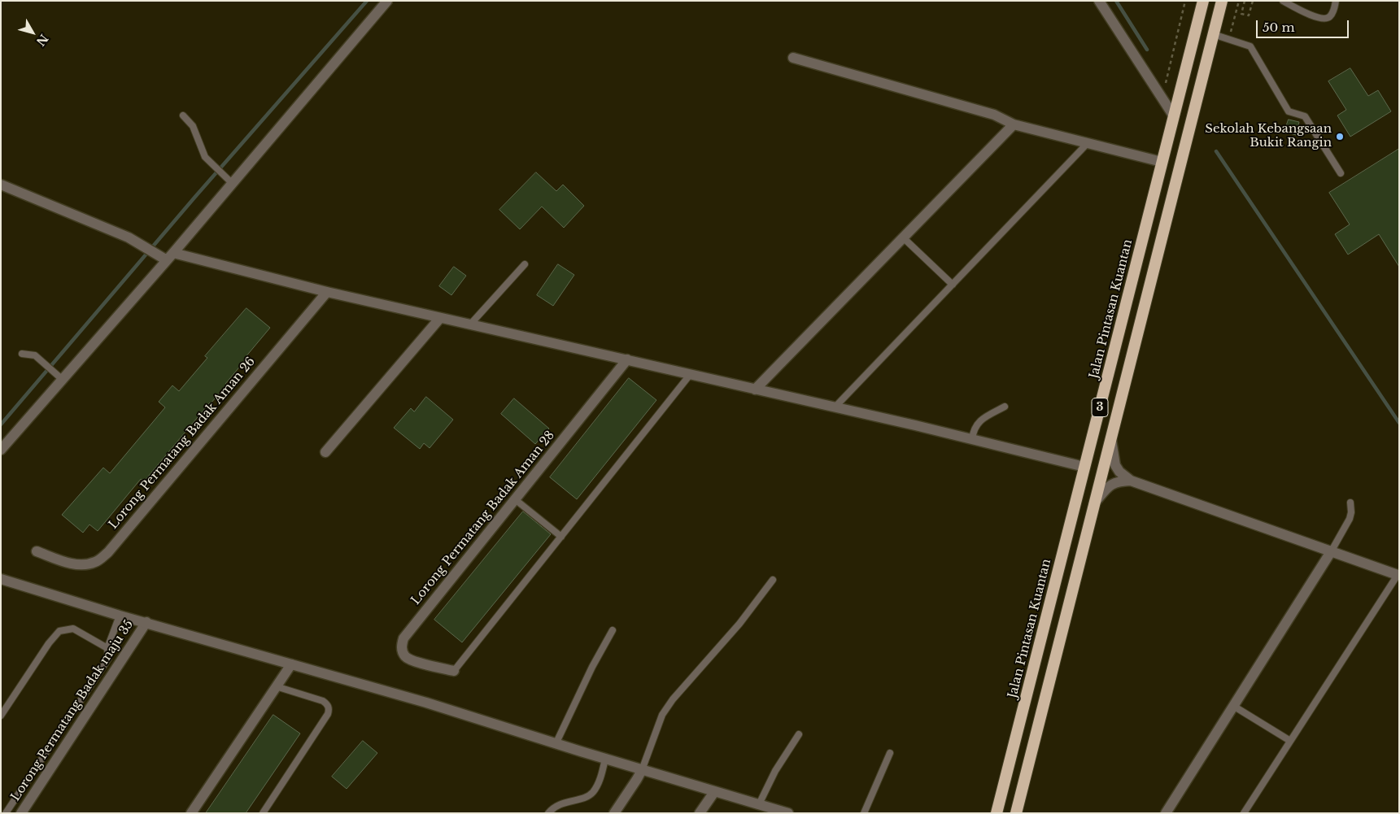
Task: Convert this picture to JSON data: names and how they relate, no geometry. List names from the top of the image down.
{
  "streets": {
    "highway": ["Jalan Pintasan Kuantan", "3"],
    "street": ["Lorong Permatang Badak Aman 26", "Lorong Permatang Badak Aman 28", "Lorong Permatang Badak maju 35"]
  },
  "places": ["Sekolah Kebangsaan Bukit Rangin"],
  "scale_bar": "50 m",
  "north": "bottom right"
}
